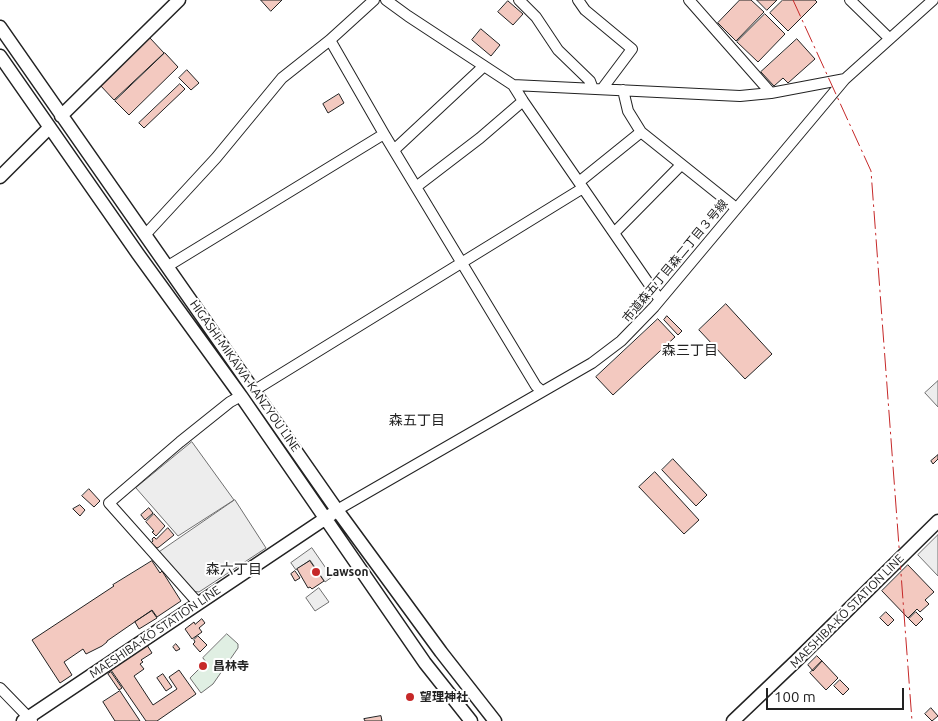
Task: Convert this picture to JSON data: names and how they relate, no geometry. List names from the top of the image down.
{
  "streets": {
    "main road": ["HIGASHI-MIKAWA-KANZYOU LINE", "MAESHIBA-KŌ STATION LINE"],
    "street": ["市道森五丁目森二丁目３号線"]
  },
  "crossings": [
    ["市道森五丁目森二丁目３号線", "HIGASHI-MIKAWA-KANZYOU LINE"],
    ["市道森五丁目森二丁目３号線", "MAESHIBA-KŌ STATION LINE"],
    ["HIGASHI-MIKAWA-KANZYOU LINE", "MAESHIBA-KŌ STATION LINE"]
  ],
  "districts": ["森三丁目", "森五丁目", "森六丁目"],
  "places": ["Lawson", "昌林寺", "望理神社"],
  "scale_bar": "100 m"
}
